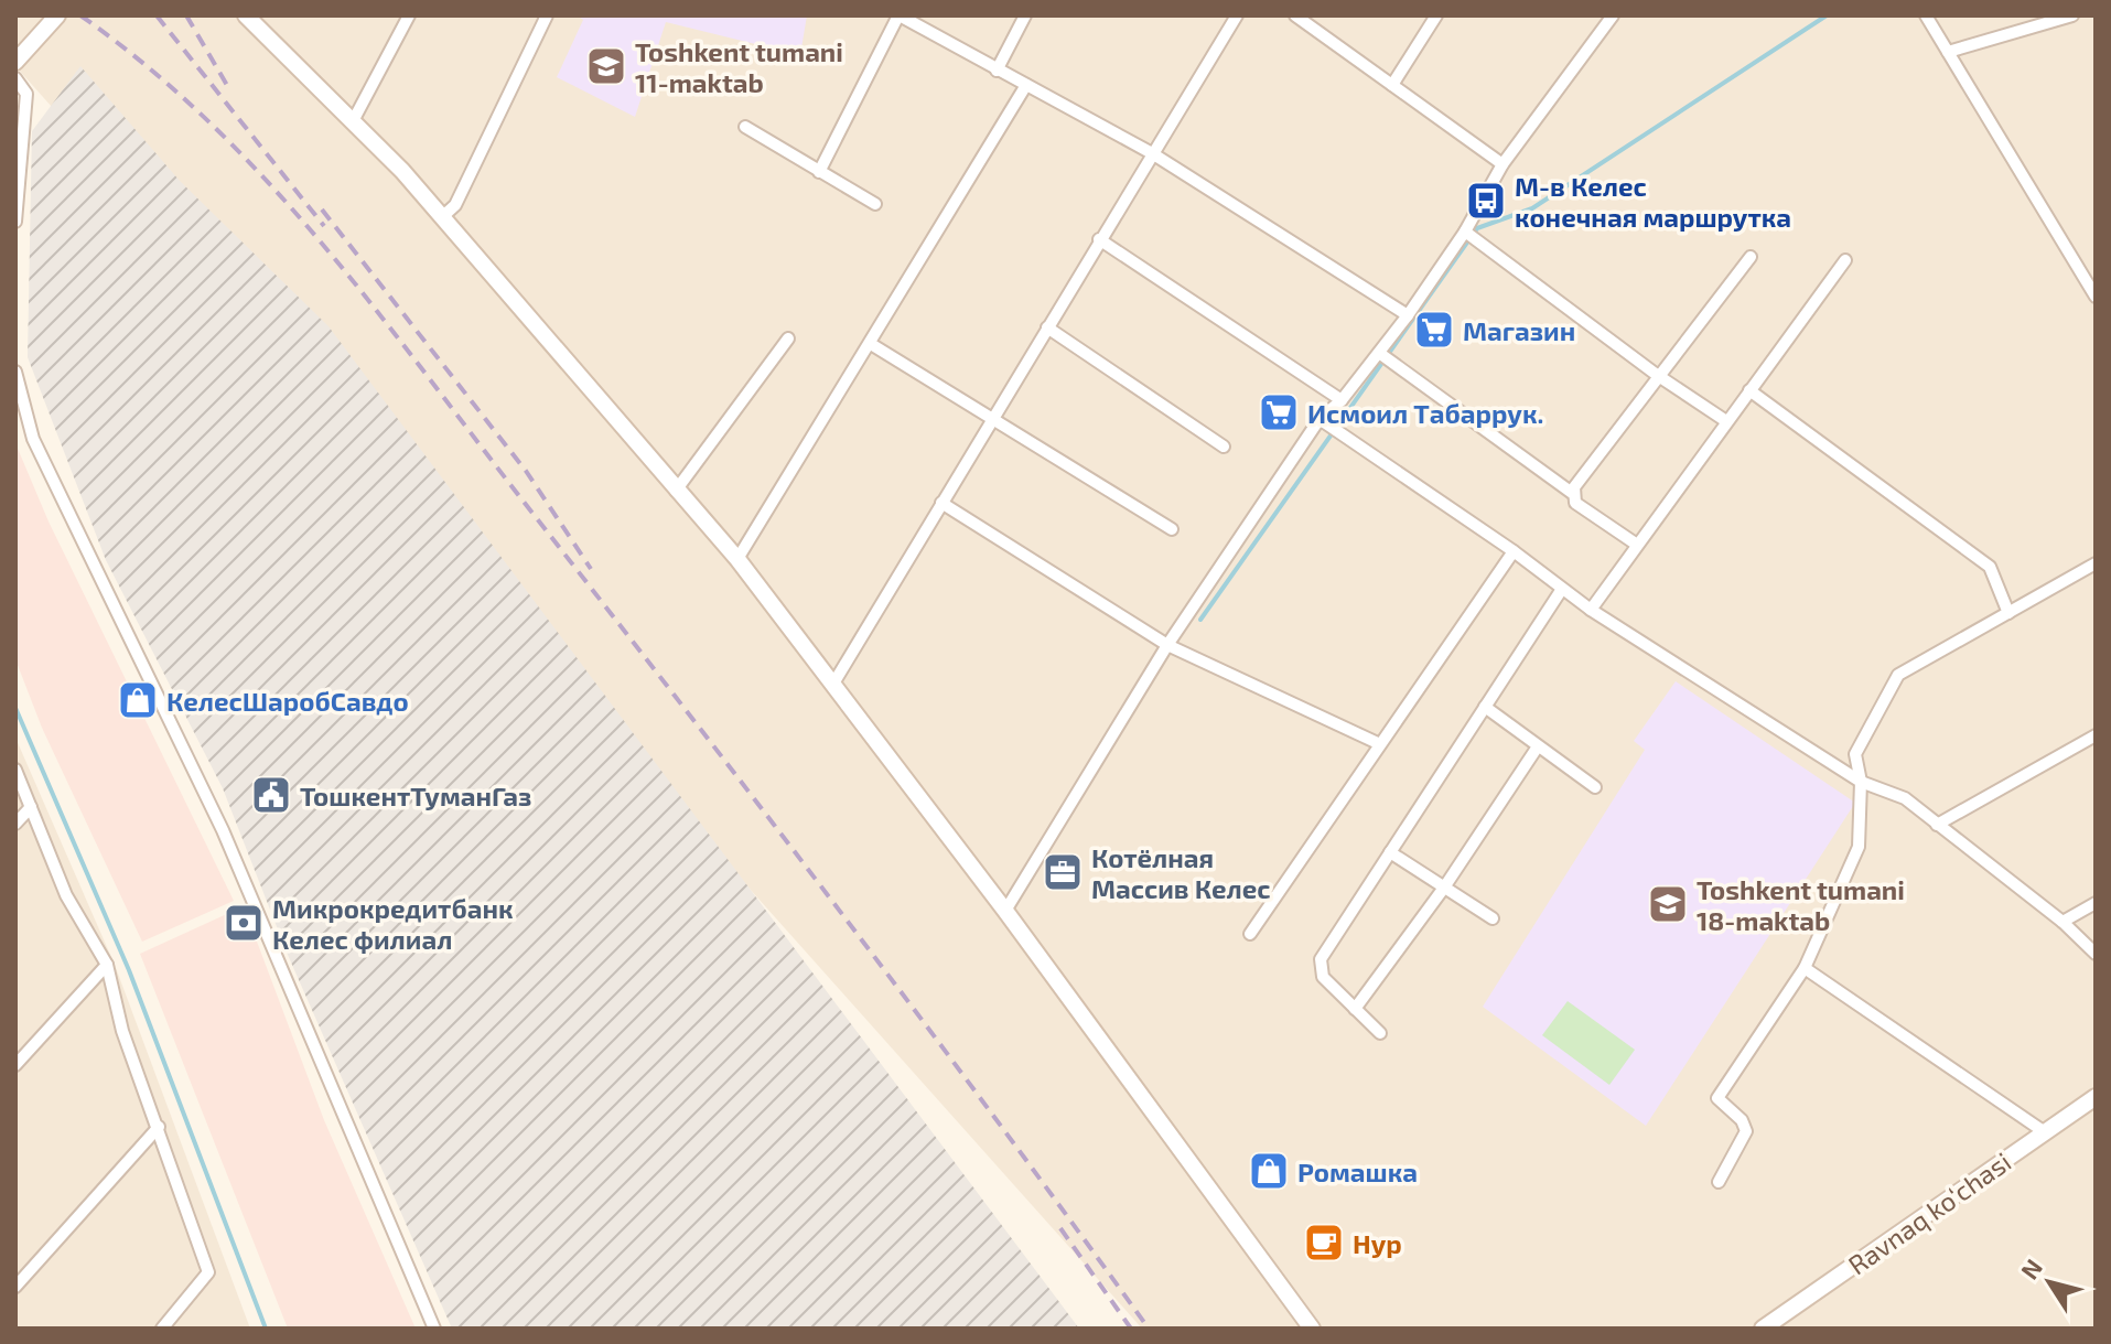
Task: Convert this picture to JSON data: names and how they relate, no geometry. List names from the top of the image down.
{
  "streets": {
    "street": ["Ravnaq ko‘chasi"]
  },
  "places": {
    "school or university": ["Toshkent tumani 11-maktab", "Toshkent tumani 18-maktab"],
    "bus stop": ["М-в Келес конечная маршрутка"],
    "supermarket": ["Магазин", "Исмоил Табаррук."],
    "shop": ["КелесШаробСавдо", "Ромашка"],
    "public building": ["ТошкентТуманГаз"],
    "office": ["Котёлная Массив Келес"],
    "bank": ["Микрокредитбанк Келес филиал"],
    "cafe": ["Нур"]
  },
  "north": "top left"
}
